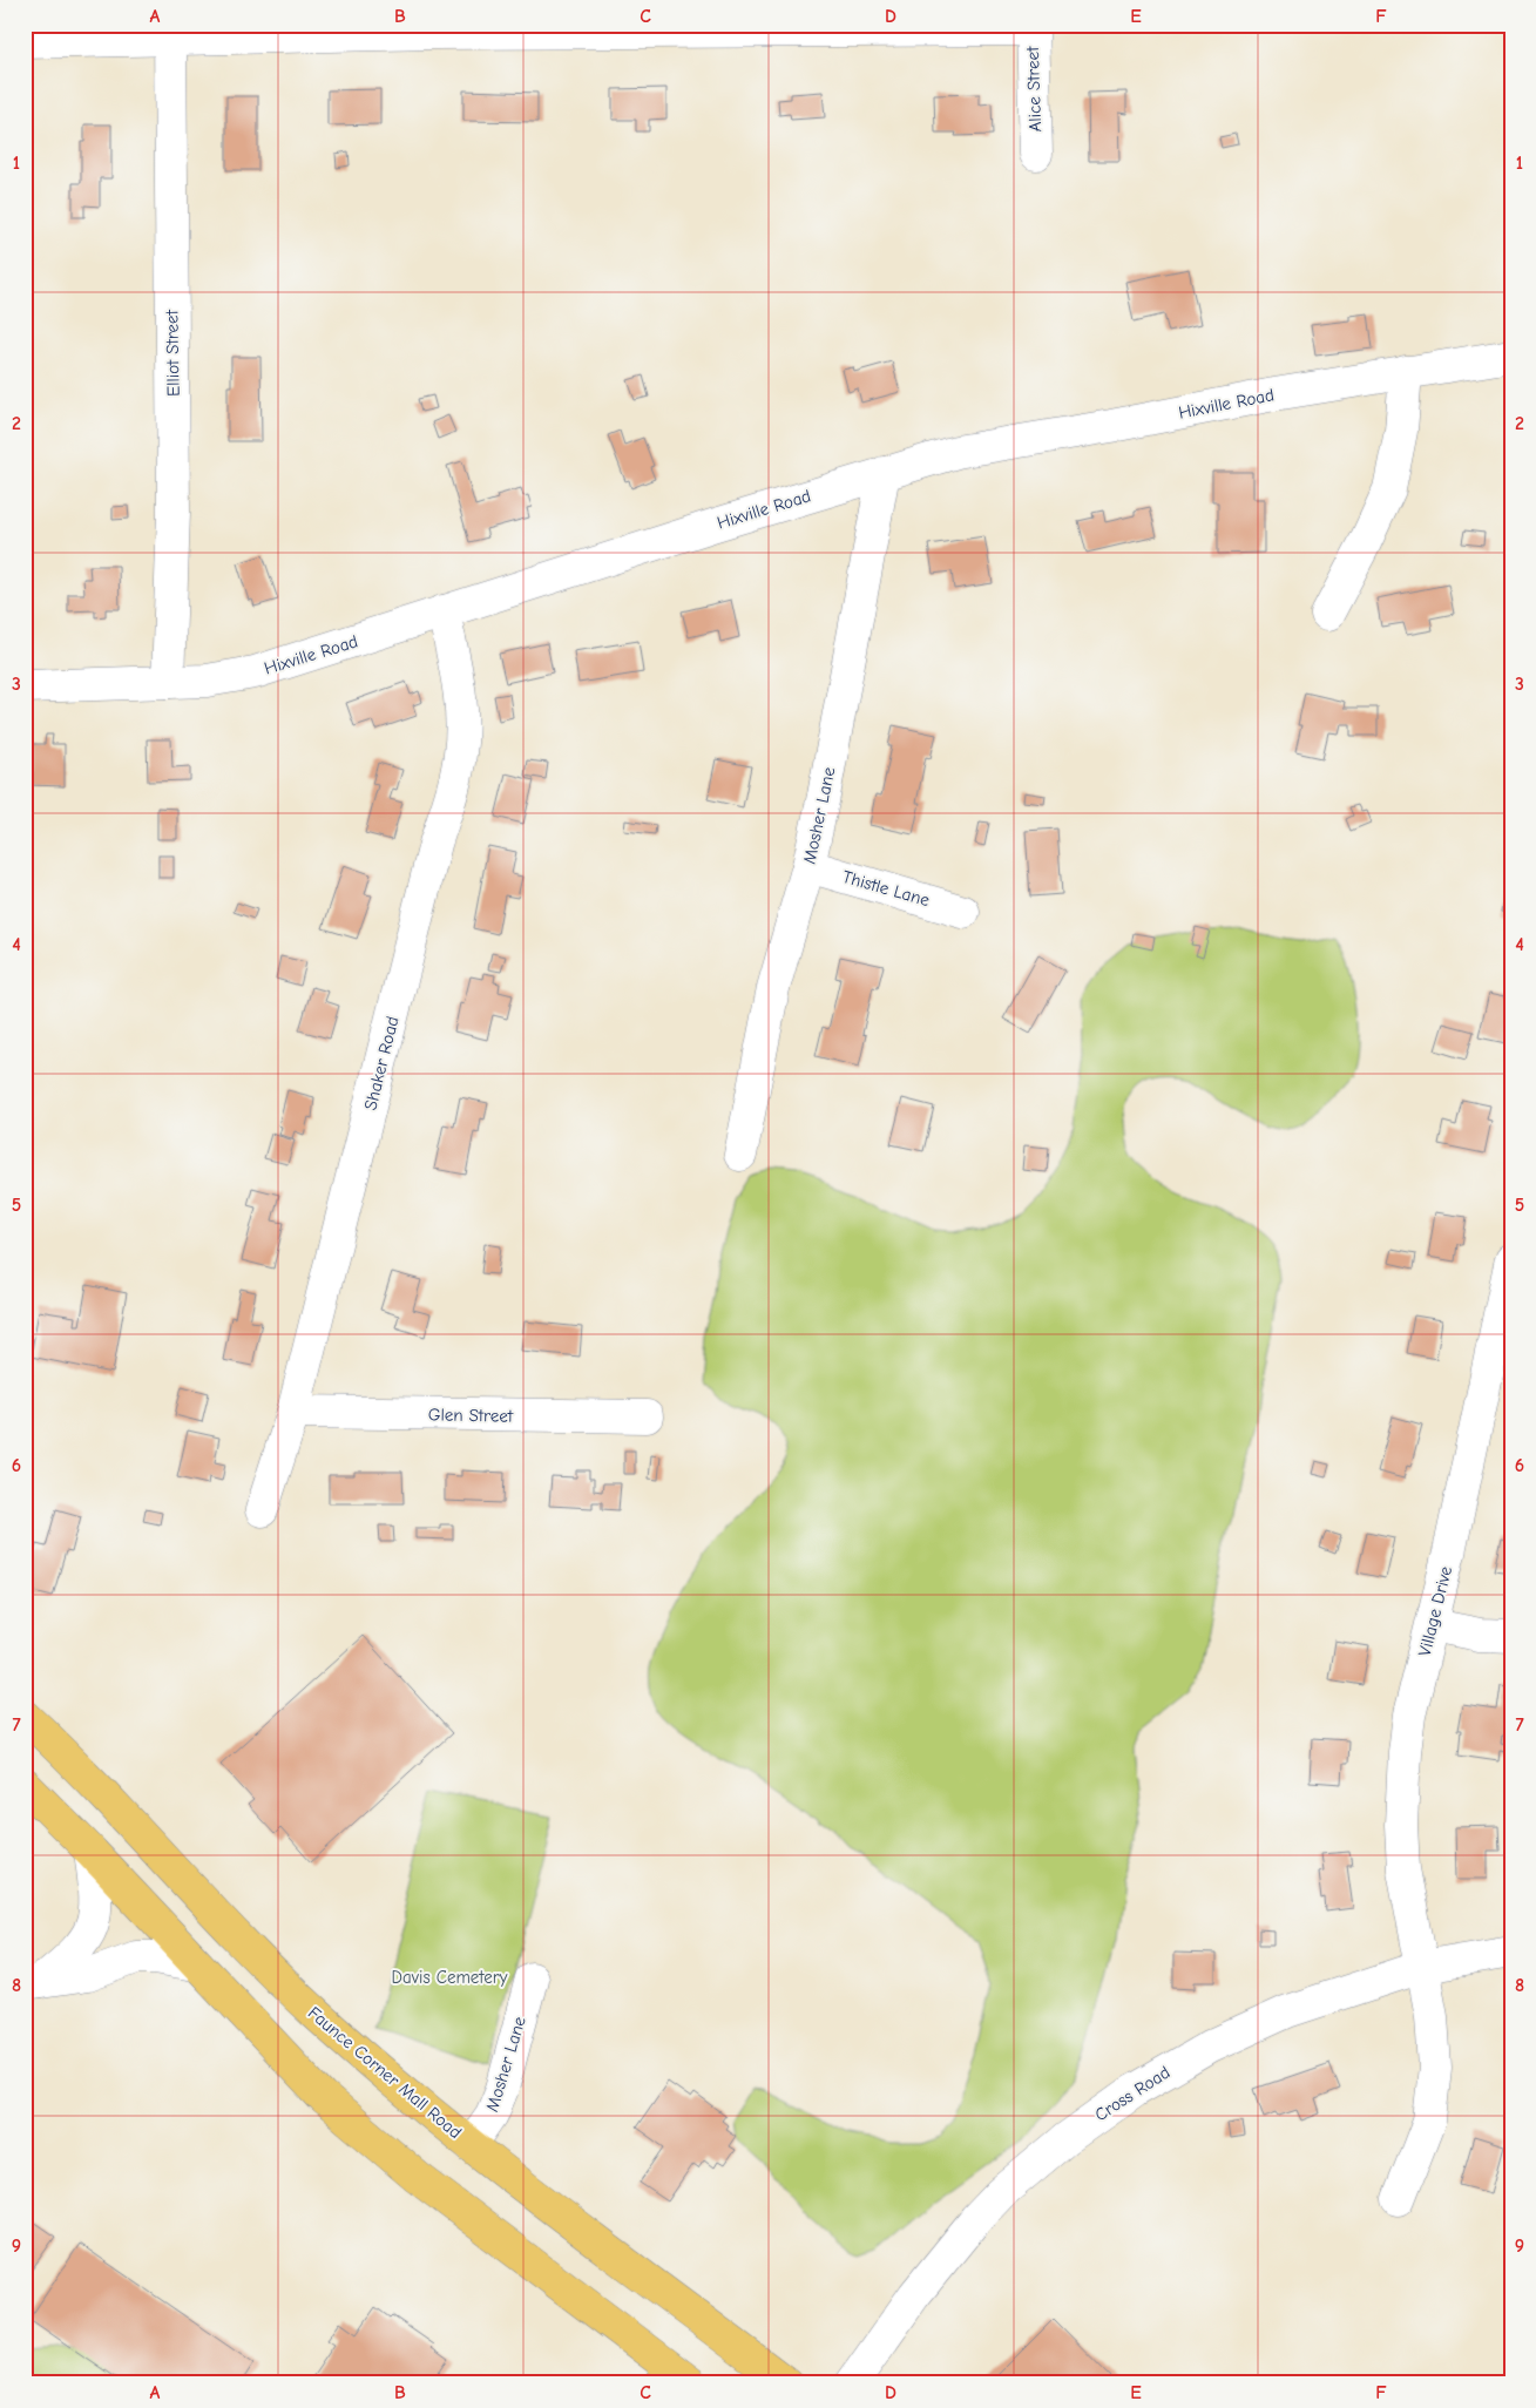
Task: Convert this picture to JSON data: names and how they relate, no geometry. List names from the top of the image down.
{
  "streets": {
    "main road": ["Faunce Corner Mall Road"],
    "street": [
      "Alice Street",
      "Elliot Street",
      "Hixville Road",
      "Mosher Lane",
      "Thistle Lane",
      "Shaker Road",
      "Glen Street",
      "Village Drive",
      "Cross Road"
    ]
  },
  "crossings": [
    ["Elliot Street", "Hixville Road"],
    ["Hixville Road", "Mosher Lane"],
    ["Hixville Road", "Shaker Road"],
    ["Mosher Lane", "Thistle Lane"],
    ["Mosher Lane", "Faunce Corner Mall Road"],
    ["Shaker Road", "Glen Street"],
    ["Village Drive", "Cross Road"]
  ],
  "parks": ["Davis Cemetery"],
  "grid": {
    "columns": [
      "A",
      "B",
      "C",
      "D",
      "E",
      "F"
    ],
    "rows": [
      "1",
      "2",
      "3",
      "4",
      "5",
      "6",
      "7",
      "8",
      "9"
    ]
  }
}
